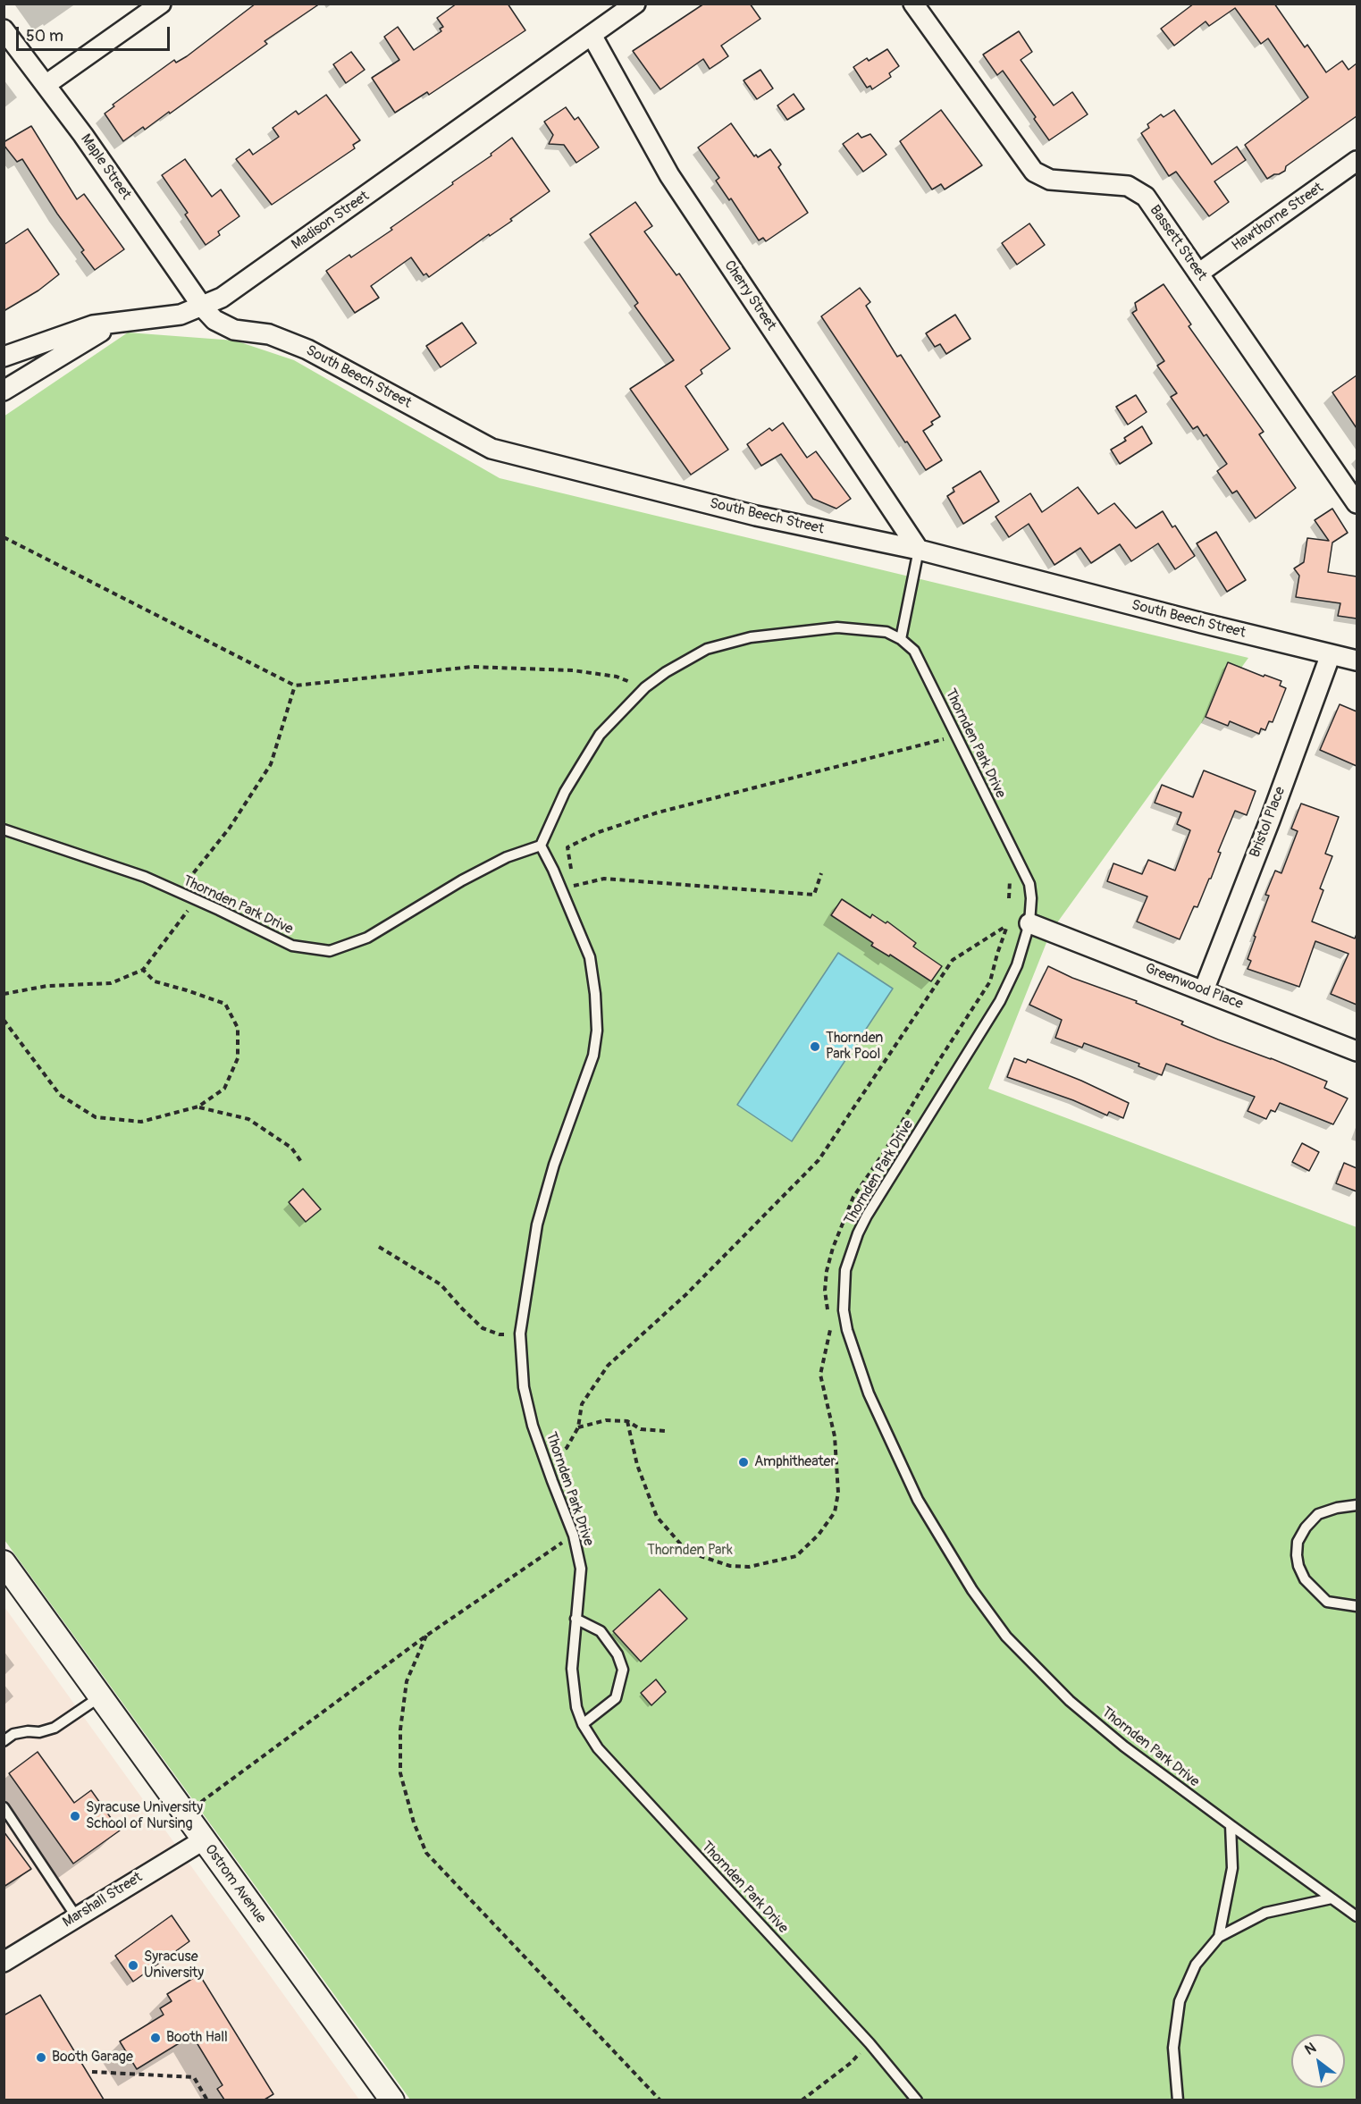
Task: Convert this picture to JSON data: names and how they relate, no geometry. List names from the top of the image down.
{
  "streets": {
    "street": [
      "Maple Street",
      "Hawthorne Street",
      "Madison Street",
      "Bassett Street",
      "Cherry Street",
      "South Beech Street",
      "Bristol Place",
      "Greenwood Place",
      "Ostrom Avenue",
      "Marshall Street"
    ],
    "lane": ["Thornden Park Drive"]
  },
  "crossings": [
    ["Maple Street", "Madison Street"],
    ["Maple Street", "South Beech Street"],
    ["Hawthorne Street", "Bassett Street"],
    ["Madison Street", "Cherry Street"],
    ["Madison Street", "South Beech Street"],
    ["Cherry Street", "South Beech Street"],
    ["South Beech Street", "Bristol Place"],
    ["Thornden Park Drive", "Greenwood Place"],
    ["Bristol Place", "Greenwood Place"],
    ["Ostrom Avenue", "Marshall Street"]
  ],
  "parks": ["Thornden Park"],
  "places": [
    "Thornden Park Pool",
    "Amphitheater",
    "Syracuse University School of Nursing",
    "Syracuse University",
    "Booth Hall",
    "Booth Garage"
  ],
  "scale_bar": "50 m",
  "north": "top left"
}
